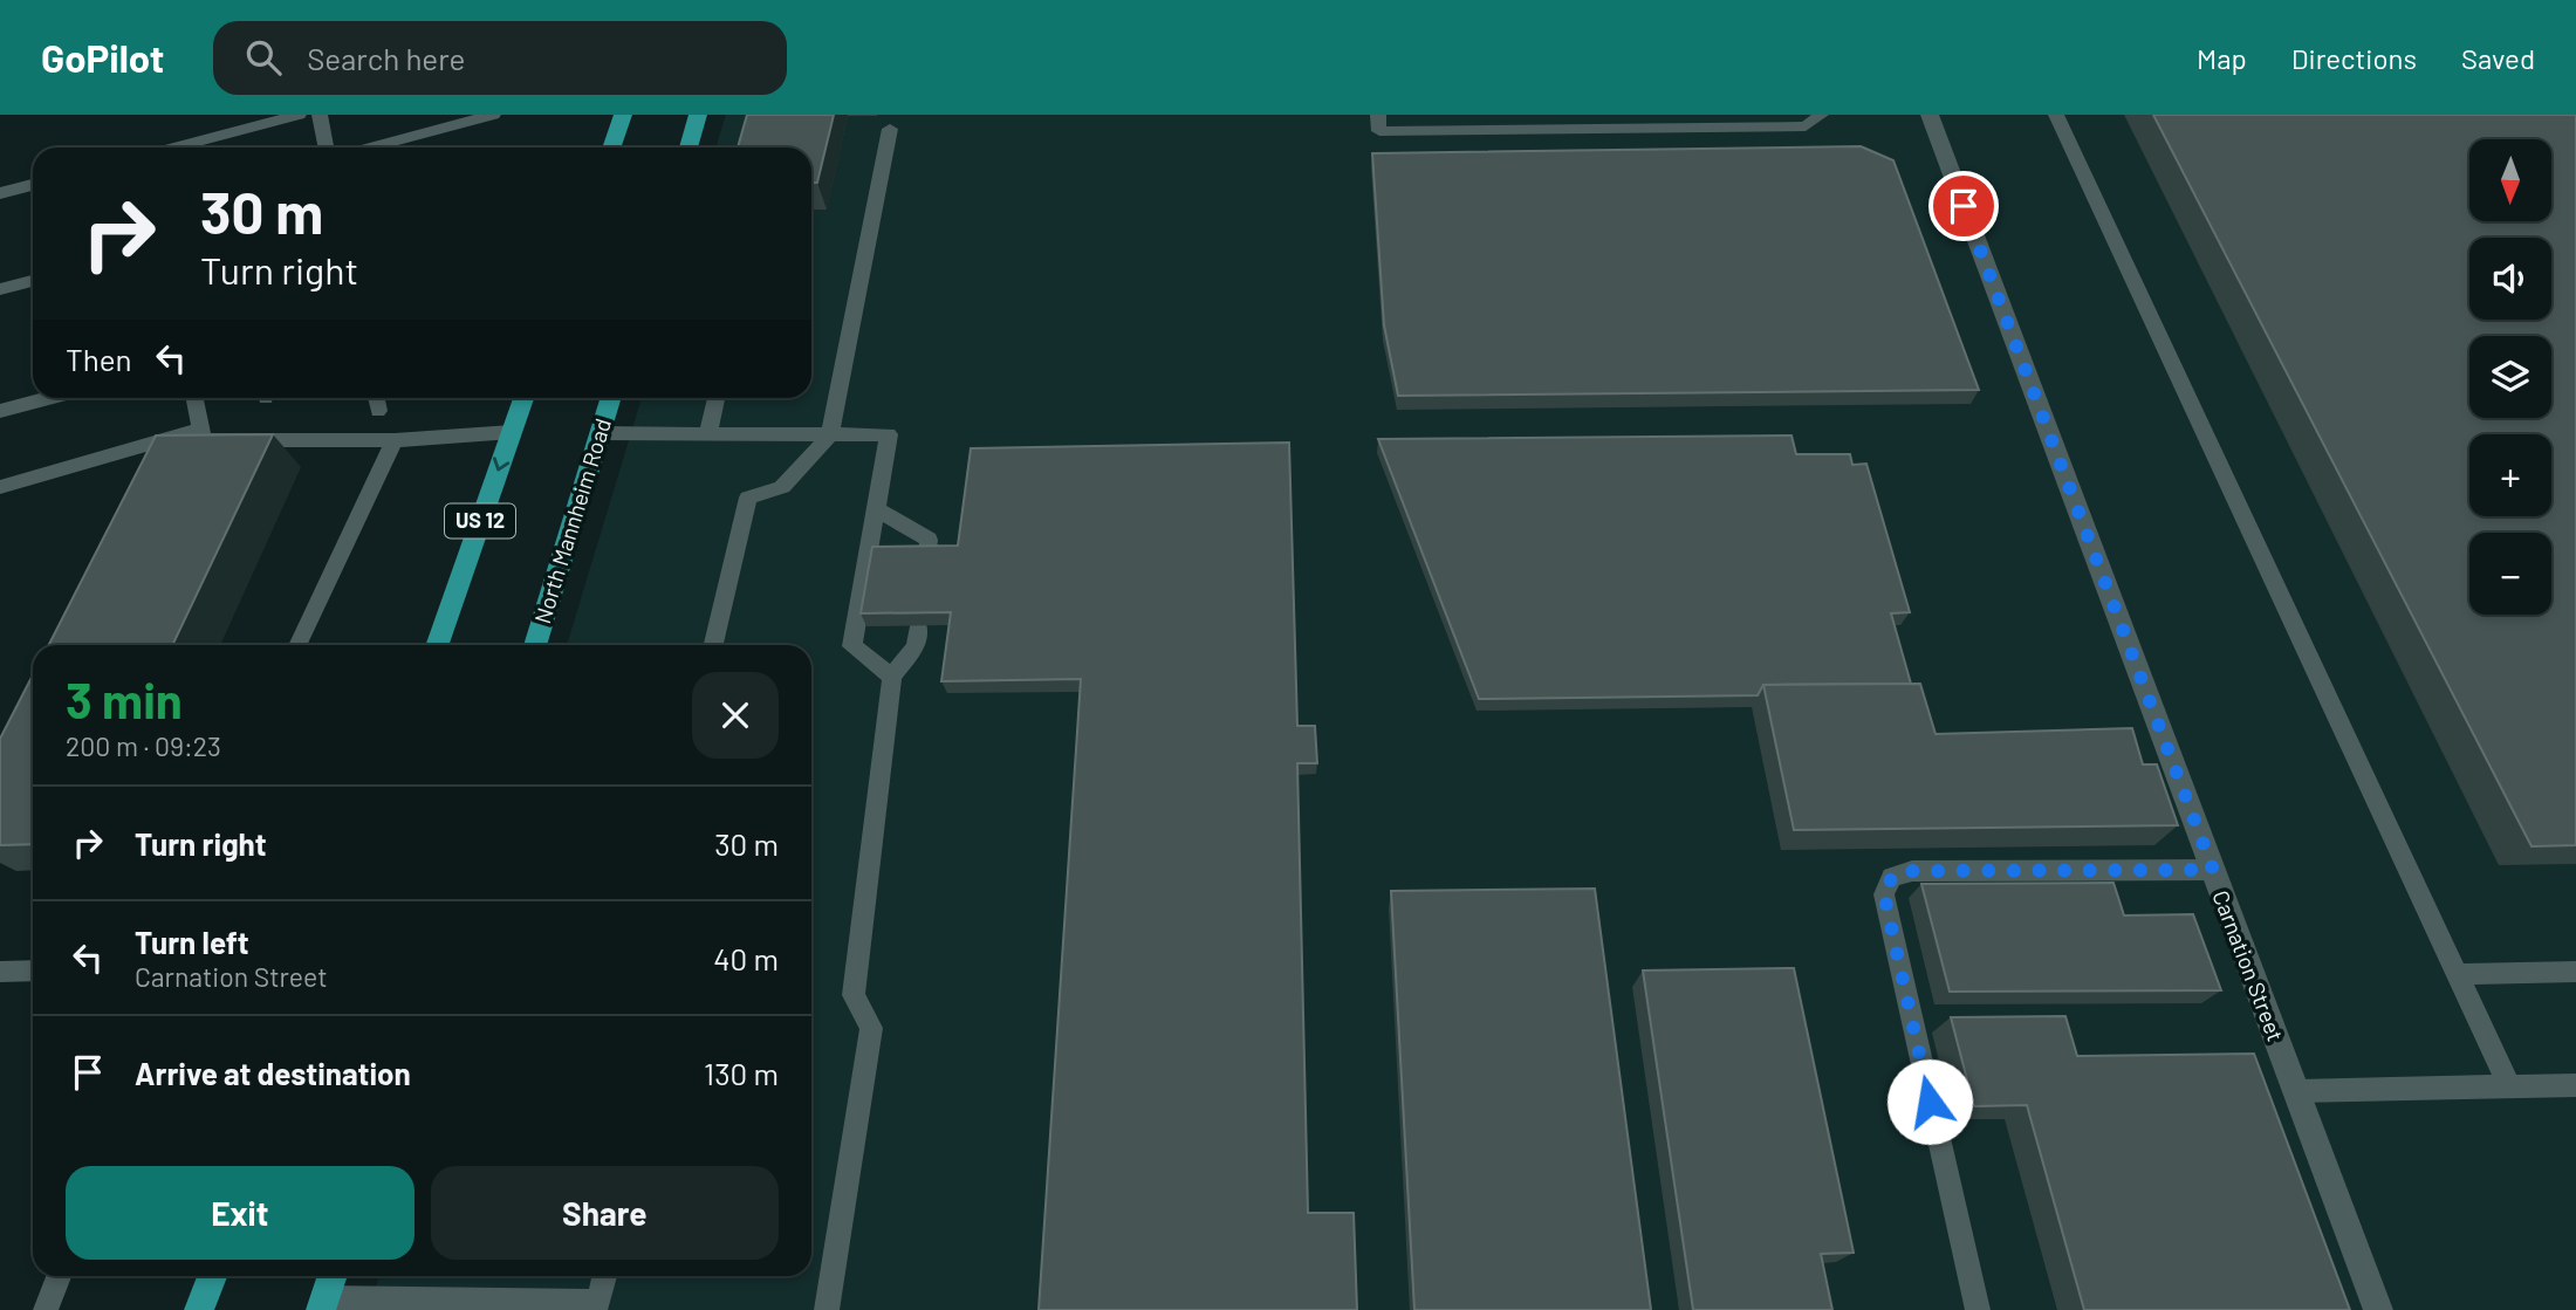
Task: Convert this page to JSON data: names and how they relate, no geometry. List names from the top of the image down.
{
  "streets": {
    "main road": ["US 12", "North Mannheim Road"],
    "street": ["Carnation Street"]
  },
  "north": "bottom",
  "page": {
    "header": "GoPilot",
    "search": "Search here",
    "nav": ["Map", "Directions", "Saved"],
    "map_buttons": ["+", "−"],
    "turn": ["30 m", "Turn right"],
    "then": "Then",
    "heading": ["3 min", "200 m · 09:23"],
    "list": [
      {
        "name": "Turn right",
        "value": "30 m"
      },
      {
        "name": "Turn left",
        "note": "Carnation Street",
        "value": "40 m"
      },
      {
        "name": "Arrive at destination",
        "value": "130 m"
      }
    ],
    "buttons": ["Exit", "Share"]
  }
}
